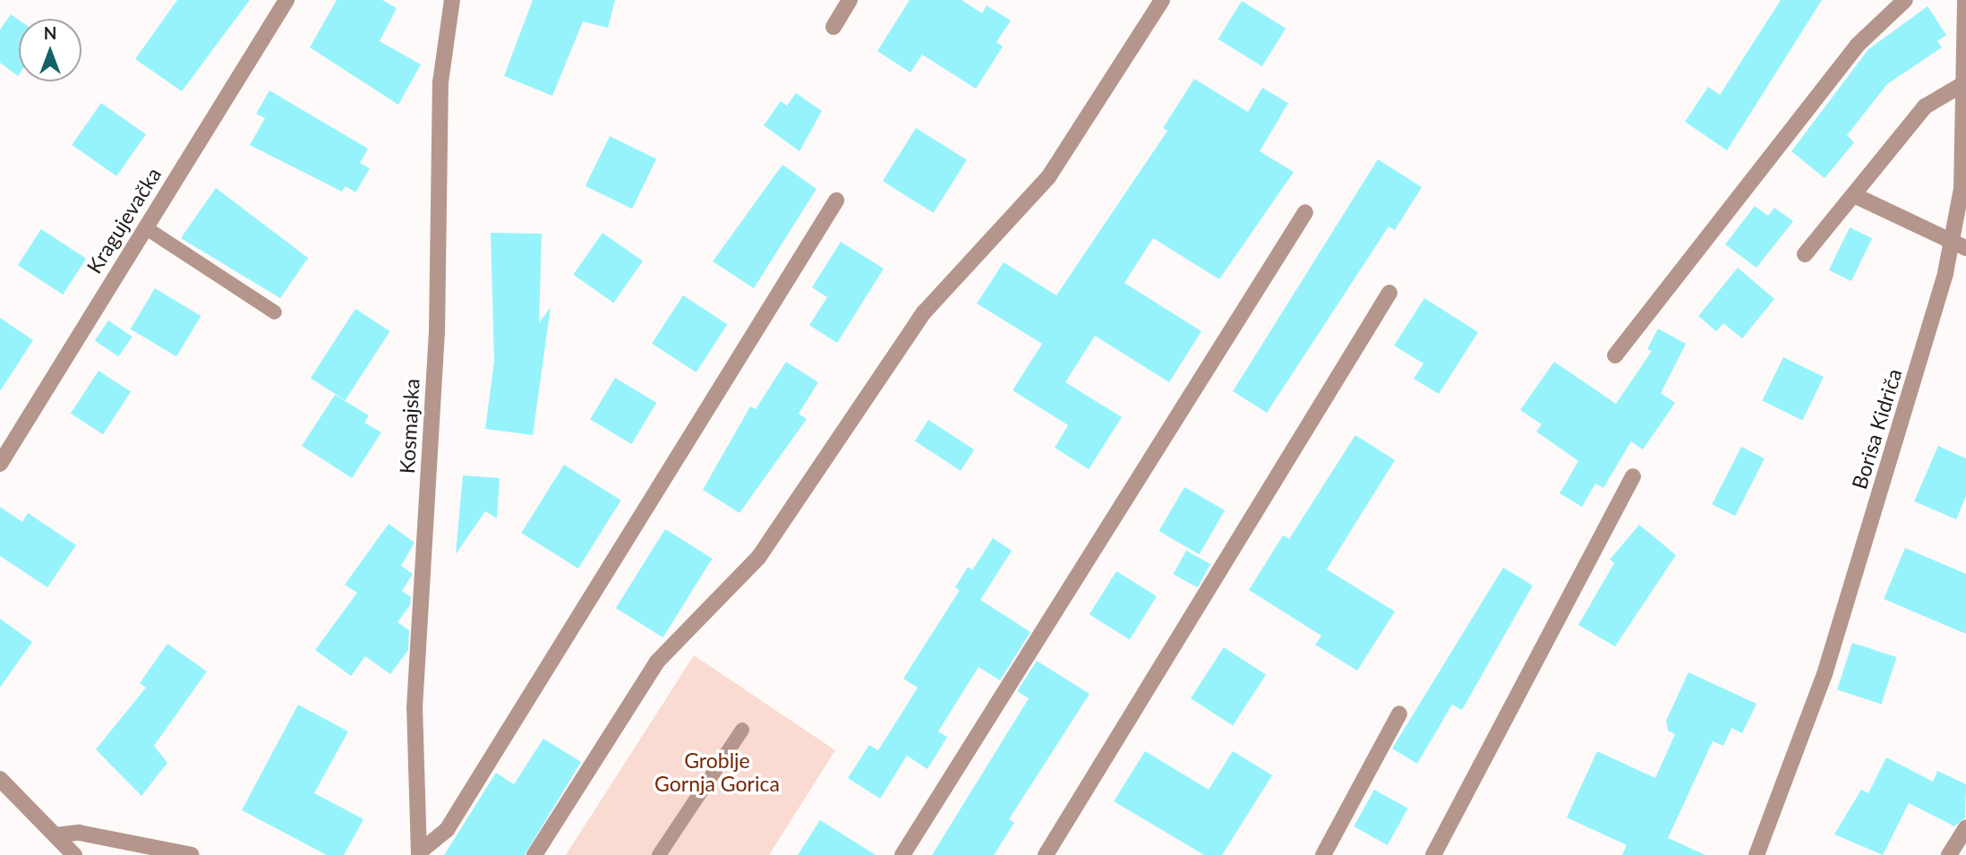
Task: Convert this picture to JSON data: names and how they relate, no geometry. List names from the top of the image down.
{
  "streets": {
    "street": ["Kragujevačka", "Kosmajska", "Borisa Kidriča"]
  },
  "parks": ["Groblje Gornja Gorica"],
  "north": "top"
}
